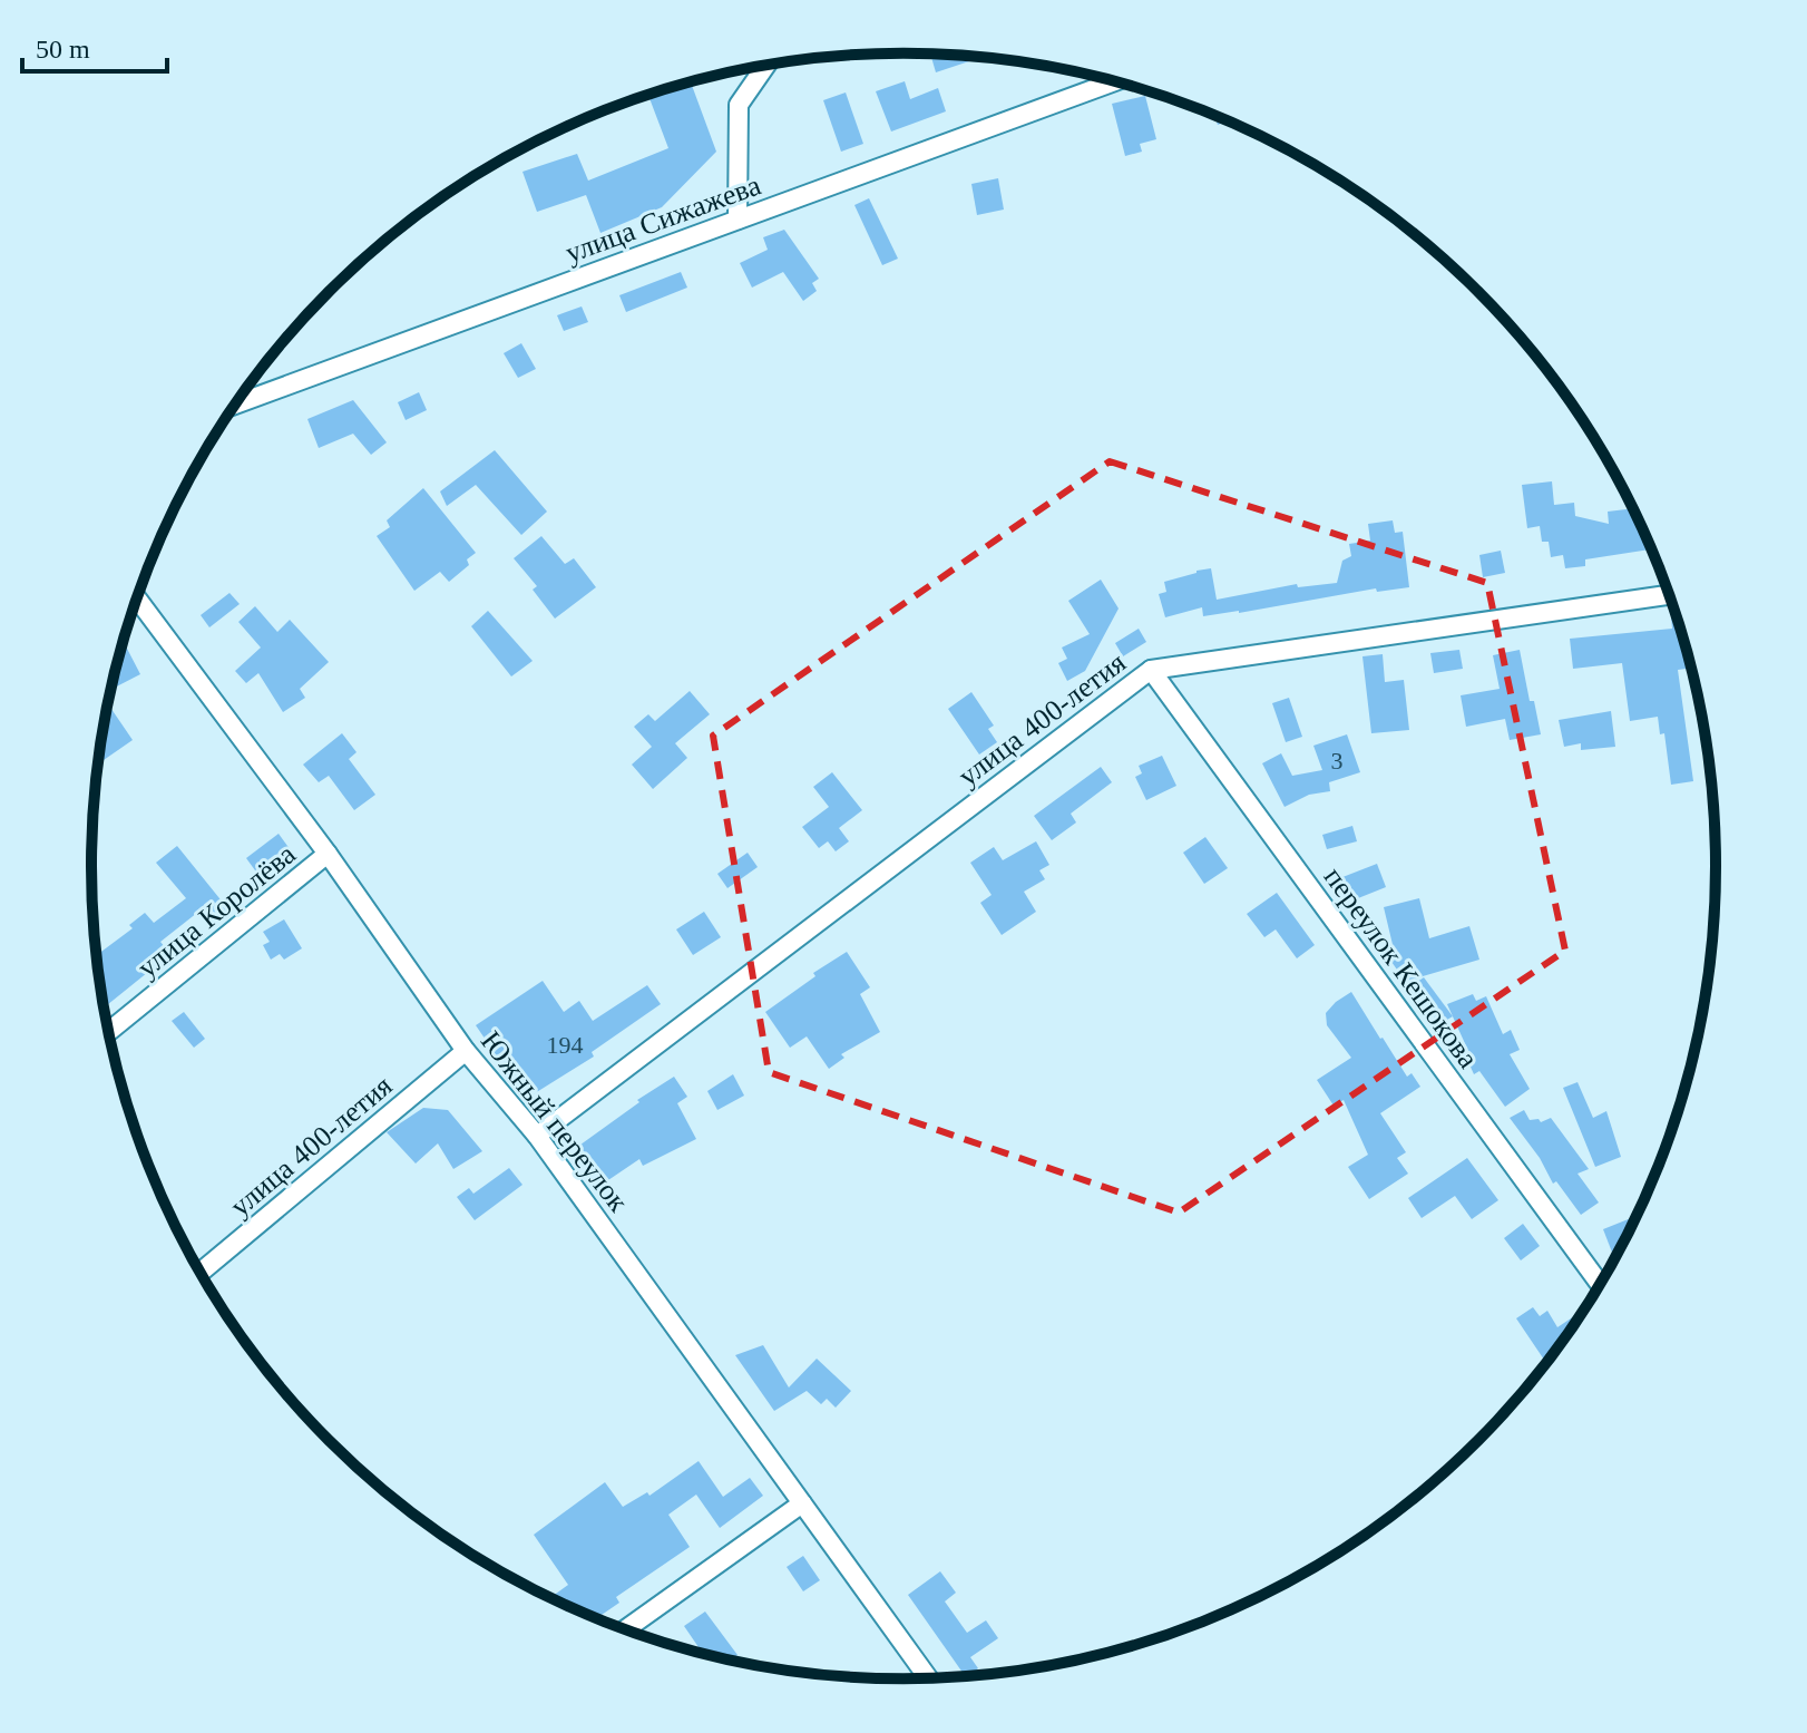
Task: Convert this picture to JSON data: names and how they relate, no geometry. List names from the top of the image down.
{
  "streets": {
    "street": [
      "улица Сижажева",
      "улица 400-летия",
      "улица Королёва",
      "переулок Кешокова",
      "Южный переулок"
    ]
  },
  "crossings": [
    ["улица 400-летия", "переулок Кешокова"],
    ["улица 400-летия", "Южный переулок"],
    ["улица Королёва", "Южный переулок"]
  ],
  "house_numbers": ["3", "194"],
  "scale_bar": "50 m"
}
